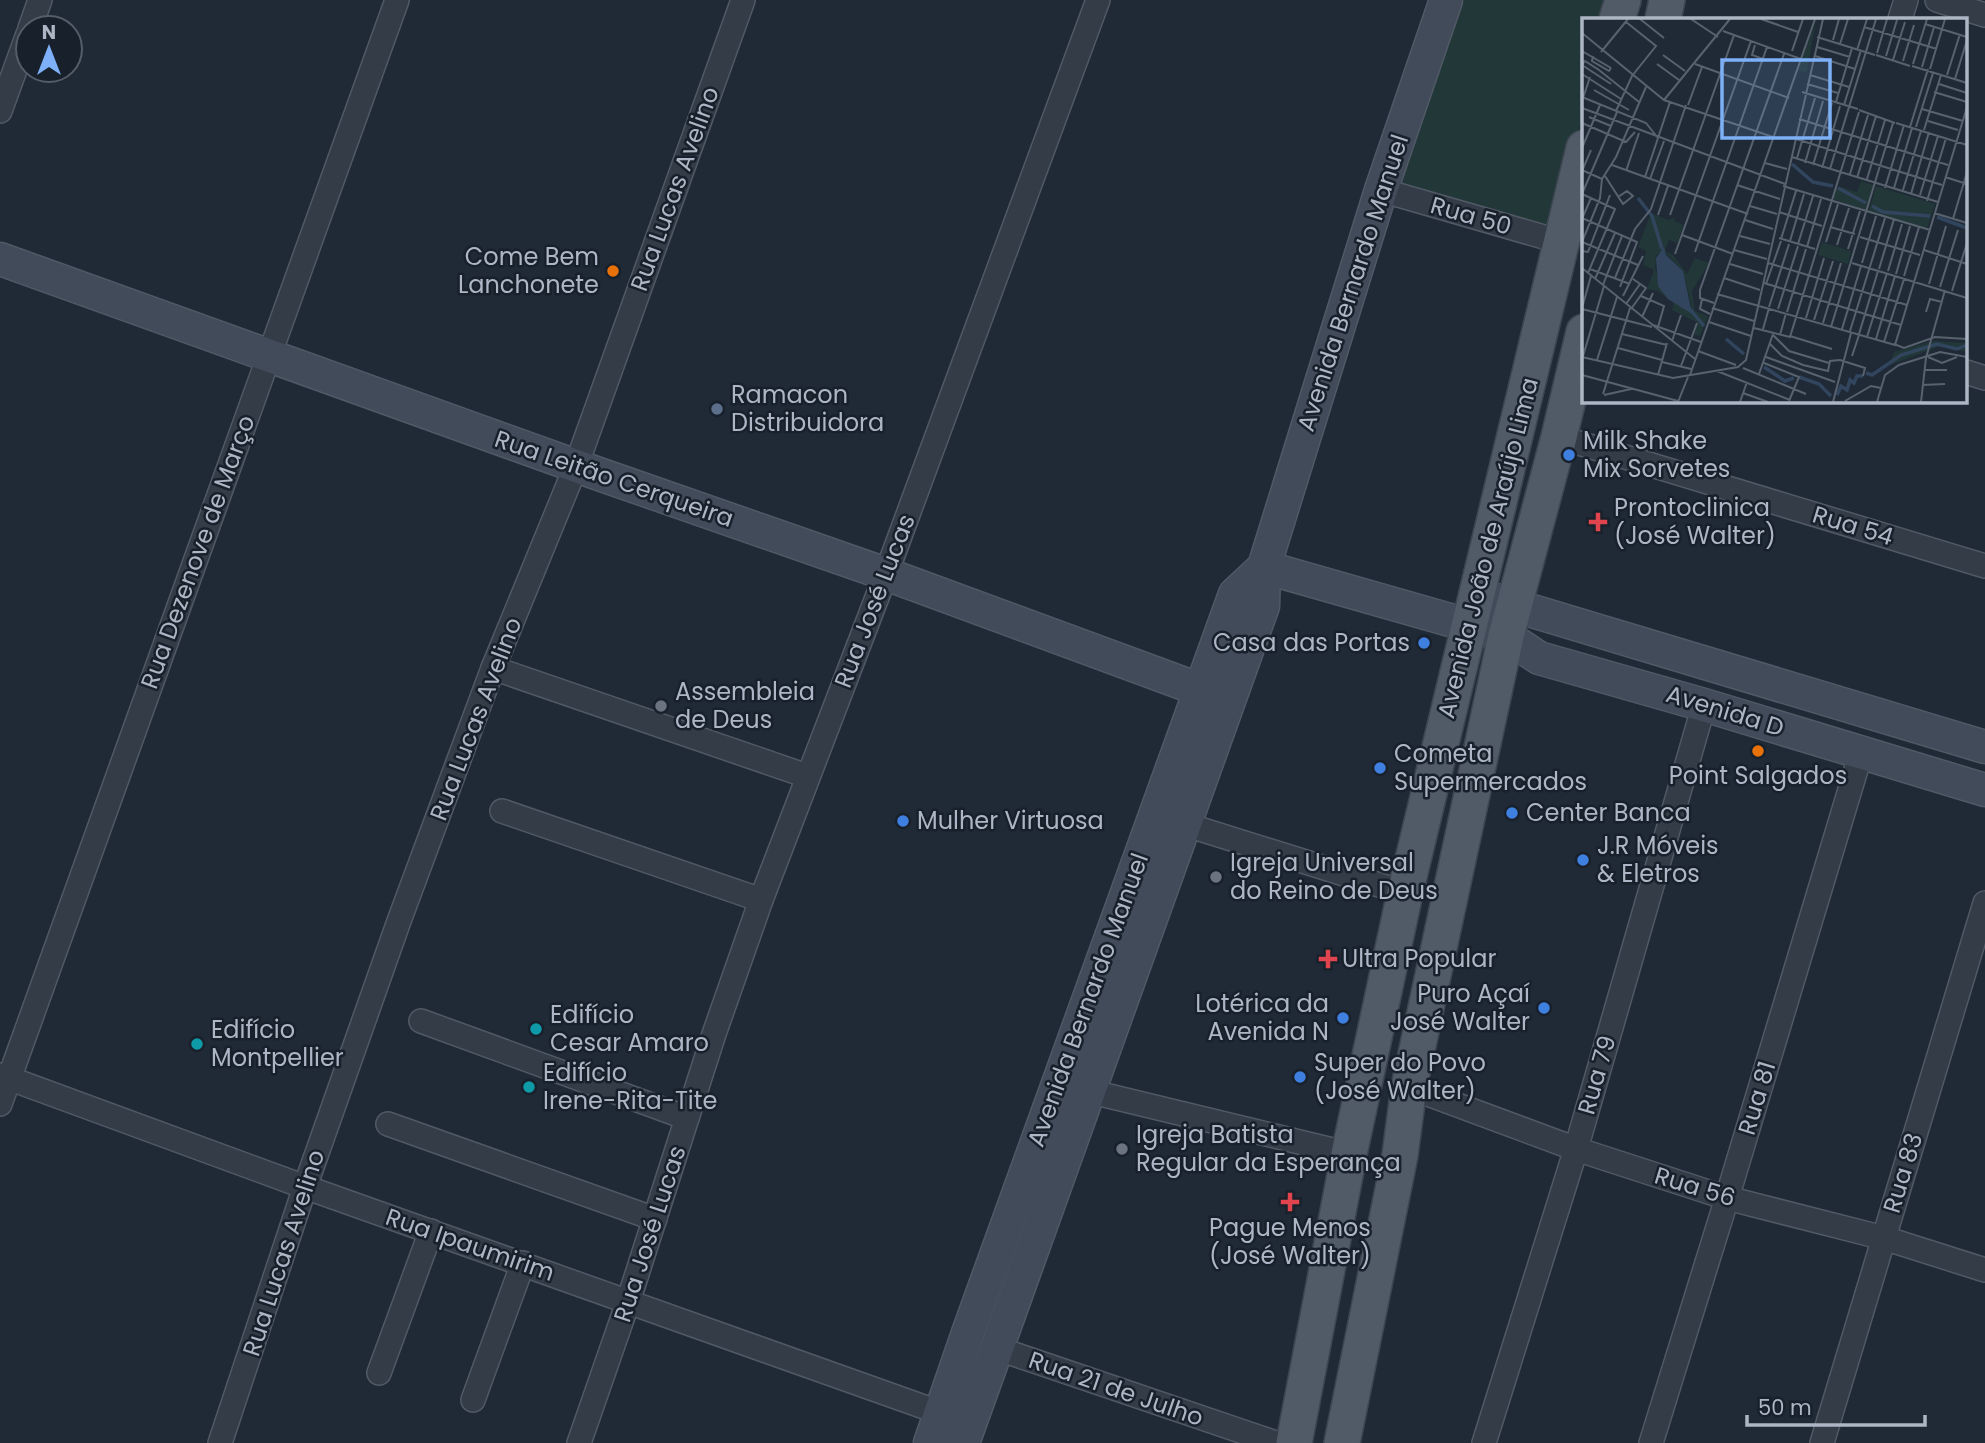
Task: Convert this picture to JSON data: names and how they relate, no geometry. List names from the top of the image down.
{
  "streets": {
    "main road": ["Avenida João de Araújo Lima"],
    "street": [
      "Rua Lucas Avelino",
      "Rua 50",
      "Avenida Bernardo Manuel",
      "Rua Leitão Cerqueira",
      "Rua 54",
      "Rua Dezenove de Março",
      "Rua José Lucas",
      "Avenida D",
      "Rua 79",
      "Rua 81",
      "Rua 83",
      "Rua 56",
      "Rua Ipaumirim",
      "Rua 21 de Julho"
    ]
  },
  "crossings": [
    ["Rua Lucas Avelino", "Rua Leitão Cerqueira"],
    ["Rua Lucas Avelino", "Rua Ipaumirim"],
    ["Rua 50", "Avenida Bernardo Manuel"],
    ["Rua 50", "Avenida João de Araújo Lima"],
    ["Avenida Bernardo Manuel", "Rua Leitão Cerqueira"],
    ["Avenida Bernardo Manuel", "Rua Ipaumirim"],
    ["Avenida Bernardo Manuel", "Rua 21 de Julho"],
    ["Rua Leitão Cerqueira", "Rua Dezenove de Março"],
    ["Rua Leitão Cerqueira", "Rua José Lucas"],
    ["Rua 54", "Avenida João de Araújo Lima"],
    ["Avenida João de Araújo Lima", "Avenida D"],
    ["Avenida João de Araújo Lima", "Rua 56"],
    ["Rua Dezenove de Março", "Rua Ipaumirim"],
    ["Rua José Lucas", "Rua Ipaumirim"],
    ["Avenida D", "Rua 79"],
    ["Avenida D", "Rua 81"],
    ["Rua 79", "Rua 56"],
    ["Rua 81", "Rua 56"],
    ["Rua 83", "Rua 56"]
  ],
  "places": {
    "other": [
      "Come Bem Lanchonete",
      "Ramacon Distribuidora",
      "Milk Shake Mix Sorvetes",
      "Casa das Portas",
      "Assembleia de Deus",
      "Point Salgados",
      "Cometa Supermercados",
      "Center Banca",
      "Mulher Virtuosa",
      "J.R Móveis & Eletros",
      "Igreja Universal do Reino de Deus",
      "Puro Açaí José Walter",
      "Lotérica da Avenida N",
      "Edifício Cesar Amaro",
      "Edifício Montpellier",
      "Super do Povo (José Walter)",
      "Edifício Irene-Rita-Tite",
      "Igreja Batista Regular da Esperança"
    ],
    "health": ["Prontoclinica (José Walter)", "Ultra Popular", "Pague Menos (José Walter)"]
  },
  "scale_bar": "50 m",
  "north": "top"
}
